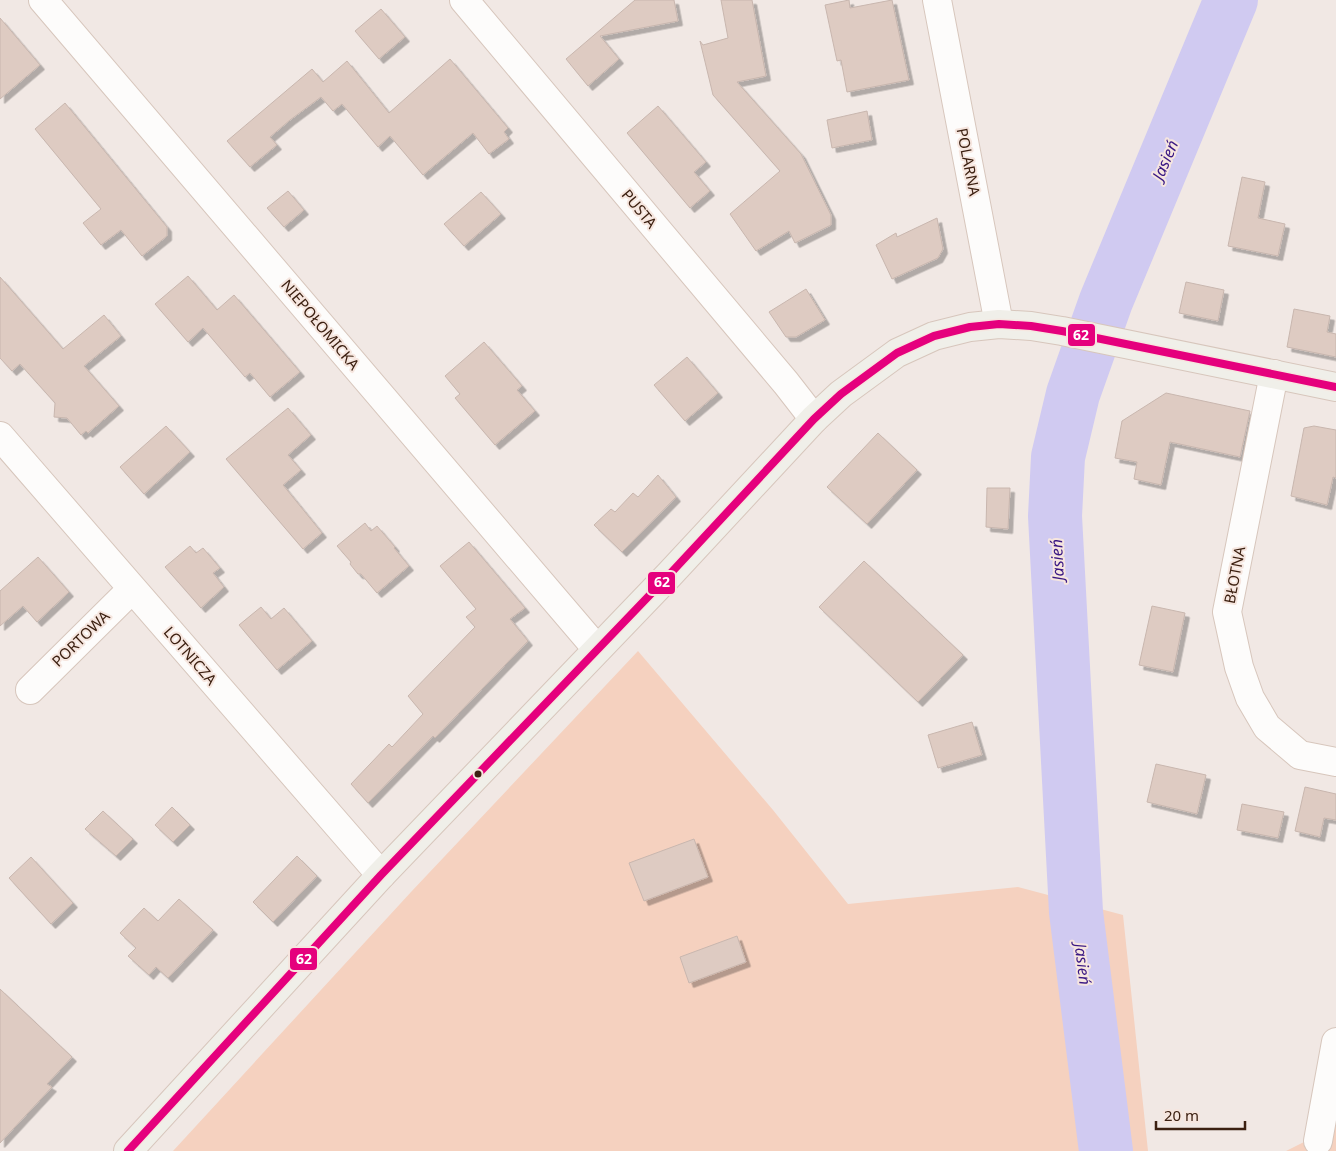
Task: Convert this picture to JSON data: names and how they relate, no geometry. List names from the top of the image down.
{
  "streets": {
    "street": [
      "POLARNA",
      "PUSTA",
      "NIEPOŁOMICKA",
      "BŁOTNA",
      "PORTOWA",
      "LOTNICZA"
    ]
  },
  "crossings": [
    ["PORTOWA", "LOTNICZA"]
  ],
  "water": ["Jasień"],
  "lines": ["transit line 62"],
  "scale_bar": "20 m"
}
